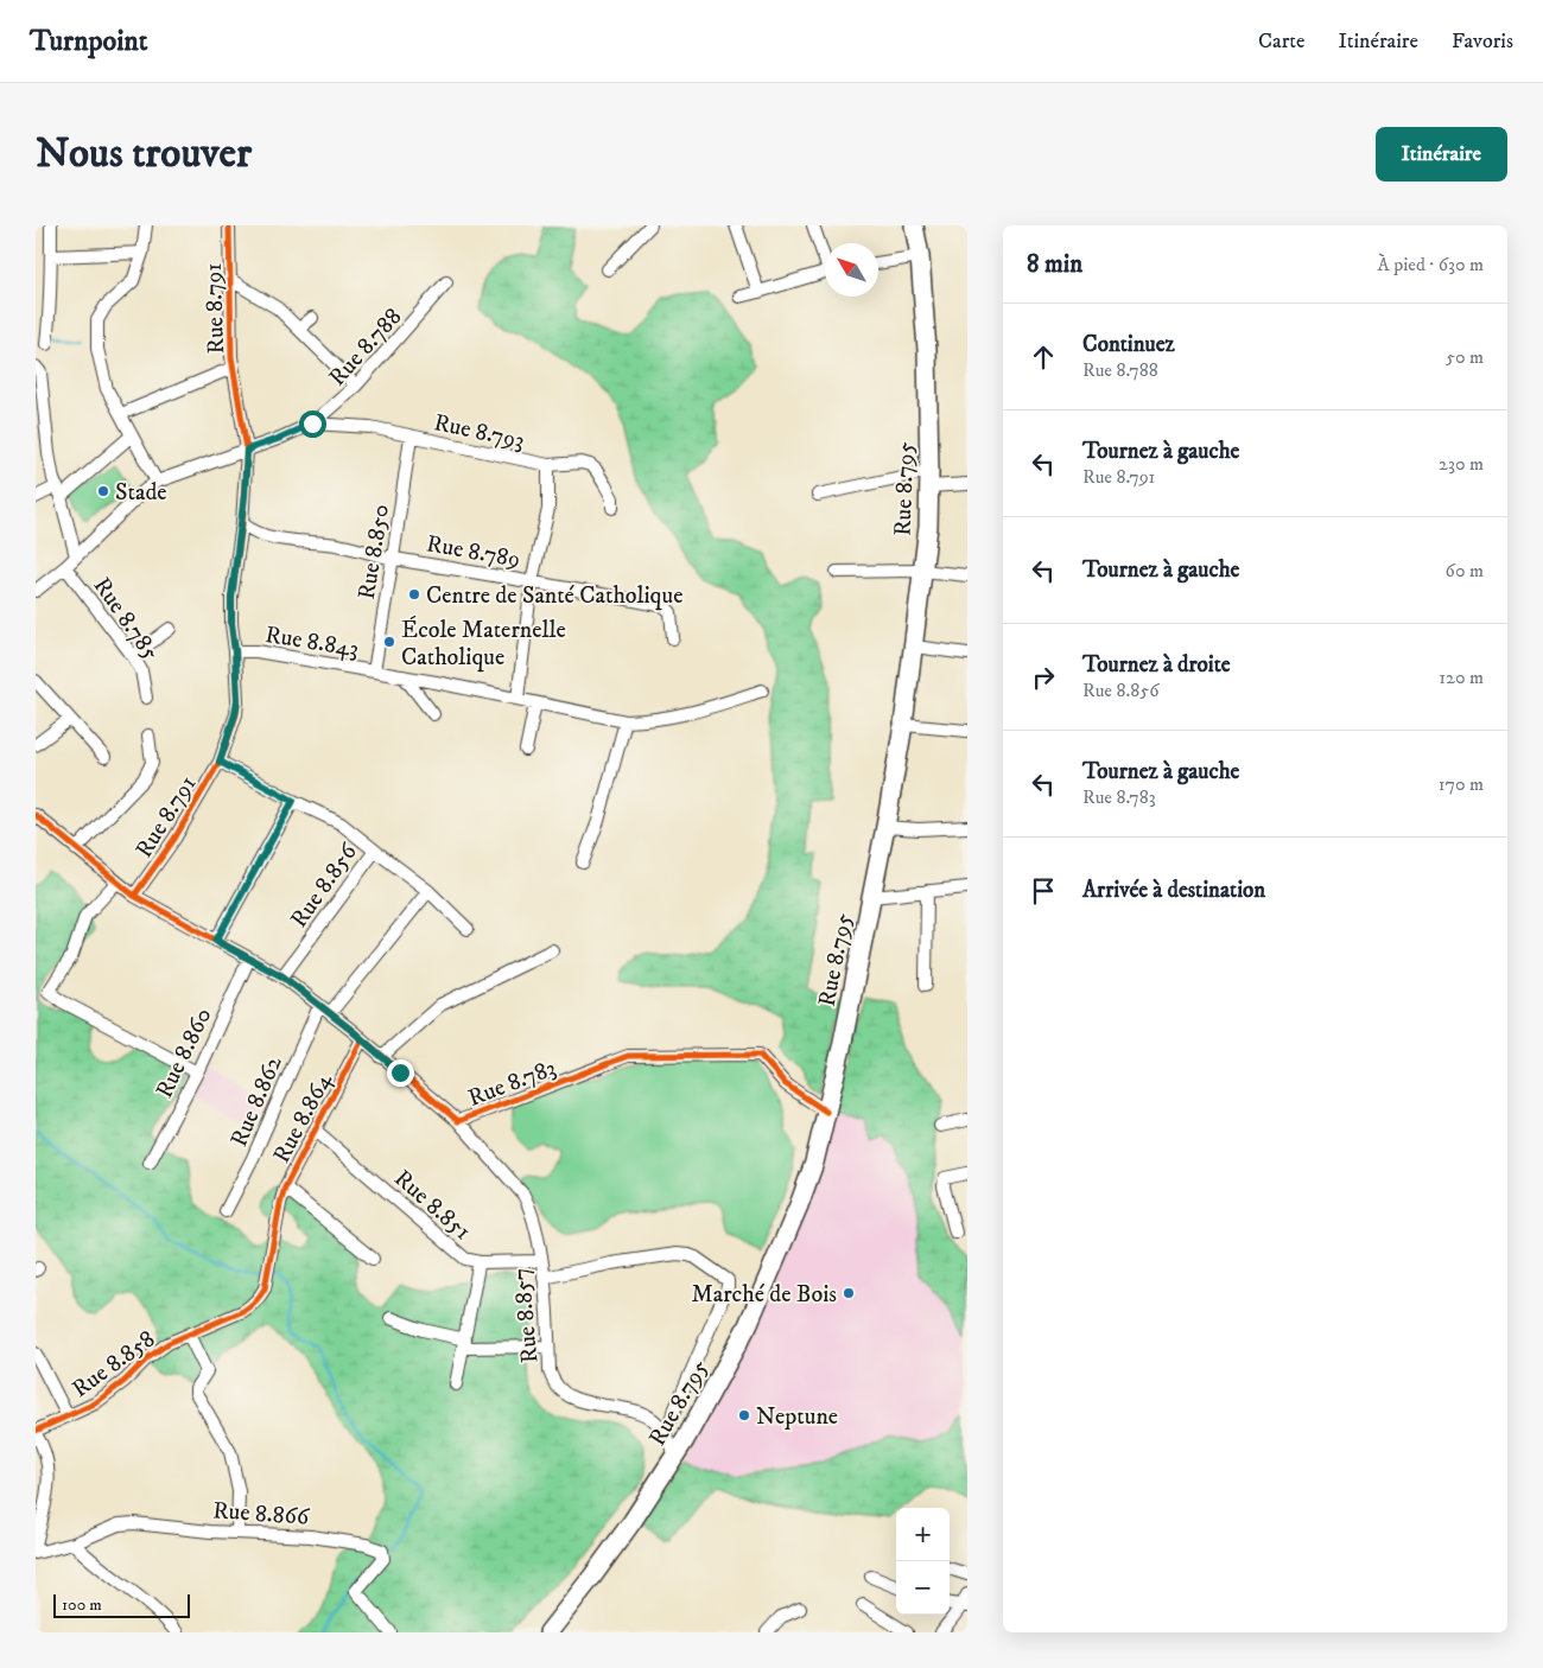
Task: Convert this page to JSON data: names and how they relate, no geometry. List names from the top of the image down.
{
  "streets": {
    "highway": ["Rue 8.795"],
    "street": [
      "Rue 8.791",
      "Rue 8.788",
      "Rue 8.793",
      "Rue 8.789",
      "Rue 8.850",
      "Rue 8.785",
      "Rue 8.843",
      "Rue 8.856",
      "Rue 8.860",
      "Rue 8.783",
      "Rue 8.862",
      "Rue 8.864",
      "Rue 8.851",
      "Rue 8.857",
      "Rue 8.858",
      "Rue 8.866"
    ]
  },
  "crossings": [
    ["Rue 8.791", "Rue 8.788"],
    ["Rue 8.791", "Rue 8.789"],
    ["Rue 8.791", "Rue 8.843"],
    ["Rue 8.791", "Rue 8.856"],
    ["Rue 8.791", "Rue 8.783"],
    ["Rue 8.788", "Rue 8.793"],
    ["Rue 8.788", "Rue 8.785"],
    ["Rue 8.793", "Rue 8.850"],
    ["Rue 8.795", "Rue 8.783"],
    ["Rue 8.795", "Rue 8.857"],
    ["Rue 8.789", "Rue 8.850"],
    ["Rue 8.850", "Rue 8.843"],
    ["Rue 8.856", "Rue 8.783"],
    ["Rue 8.860", "Rue 8.783"],
    ["Rue 8.783", "Rue 8.862"],
    ["Rue 8.783", "Rue 8.864"],
    ["Rue 8.783", "Rue 8.857"],
    ["Rue 8.864", "Rue 8.851"],
    ["Rue 8.864", "Rue 8.858"],
    ["Rue 8.851", "Rue 8.857"]
  ],
  "places": [
    "Stade",
    "Centre de Santé Catholique",
    "École Maternelle Catholique",
    "Marché de Bois",
    "Neptune"
  ],
  "scale_bar": "100 m",
  "north": "top left",
  "page": {
    "header": "Turnpoint",
    "nav": ["Carte", "Itinéraire", "Favoris"],
    "buttons": "Itinéraire",
    "title": "Nous trouver",
    "heading": ["8 min", "À pied · 630 m"],
    "list": [
      ["Continuez", "Rue 8.788", "50 m"],
      ["Tournez à gauche", "Rue 8.791", "230 m"],
      ["Tournez à gauche", "60 m"],
      ["Tournez à droite", "Rue 8.856", "120 m"],
      ["Tournez à gauche", "Rue 8.783", "170 m"],
      "Arrivée à destination"
    ],
    "map_buttons": ["+", "−"],
    "scale": "100 m"
  }
}
